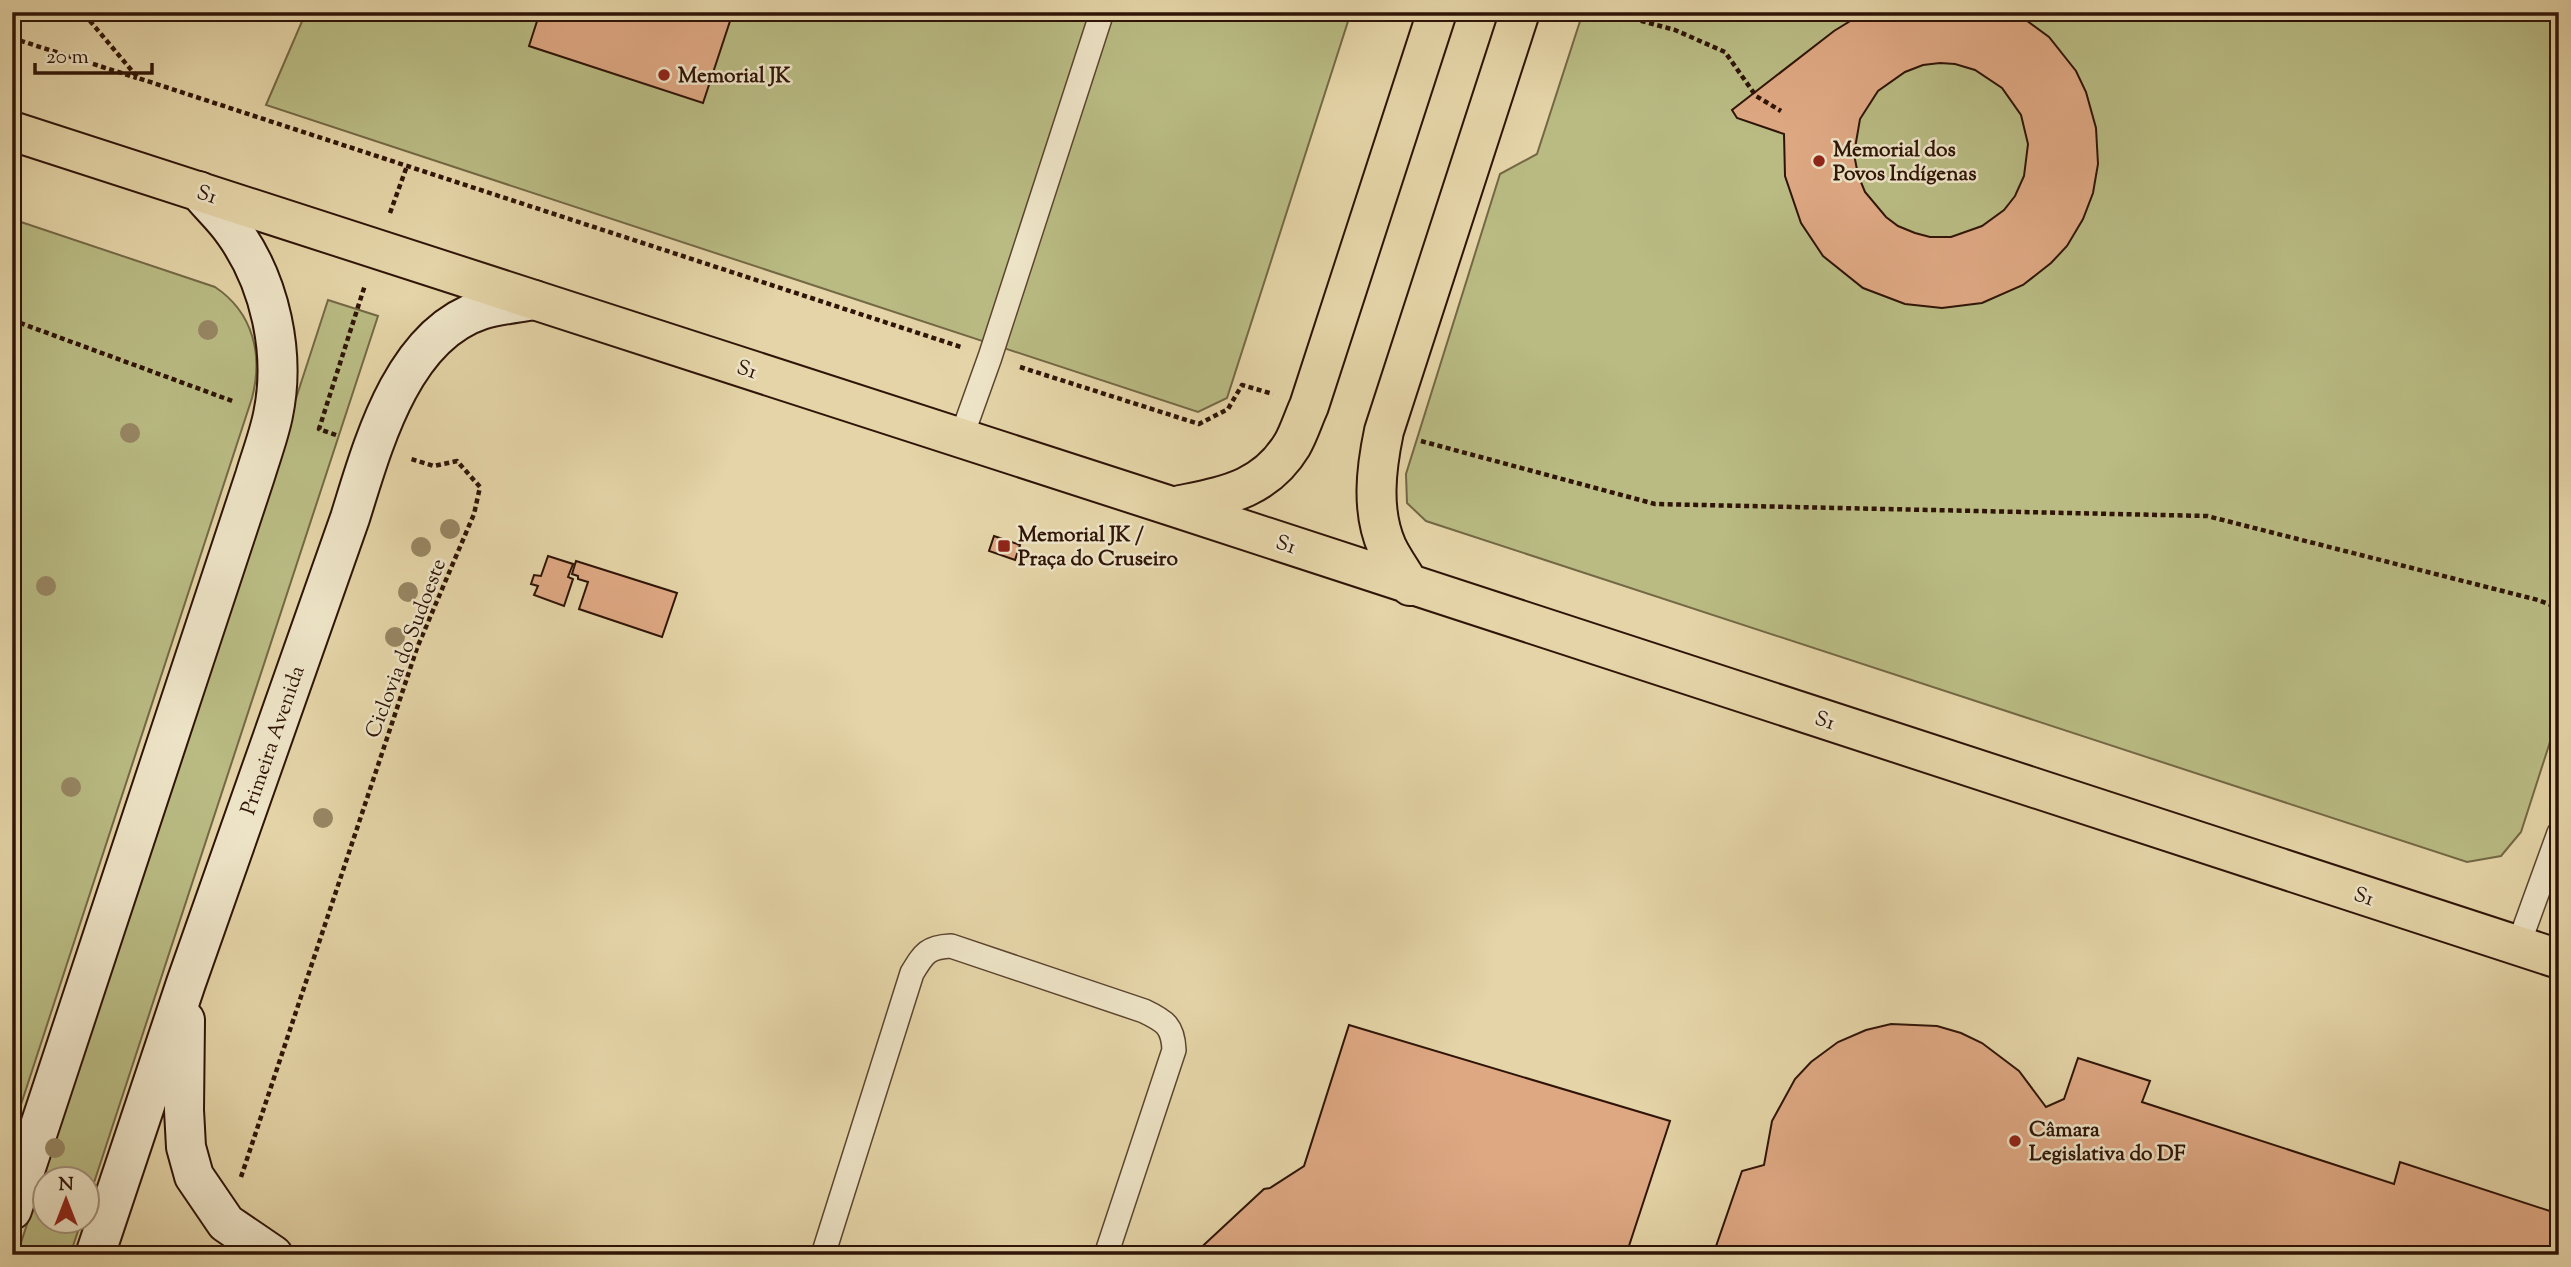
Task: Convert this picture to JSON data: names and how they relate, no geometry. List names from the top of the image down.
{
  "streets": {
    "highway": ["S1"],
    "main road": ["Primeira Avenida"],
    "path": ["Ciclovia do Sudoeste"]
  },
  "crossings": [
    ["S1", "Ciclovia do Sudoeste"],
    ["S1", "Primeira Avenida"],
    ["Ciclovia do Sudoeste", "Primeira Avenida"]
  ],
  "places": {
    "other": ["Memorial JK", "Memorial dos Povos Indígenas", "Câmara Legislativa do DF"],
    "transit": ["Memorial JK / Praça do Cruseiro"]
  },
  "scale_bar": "20 m",
  "north": "top"
}
